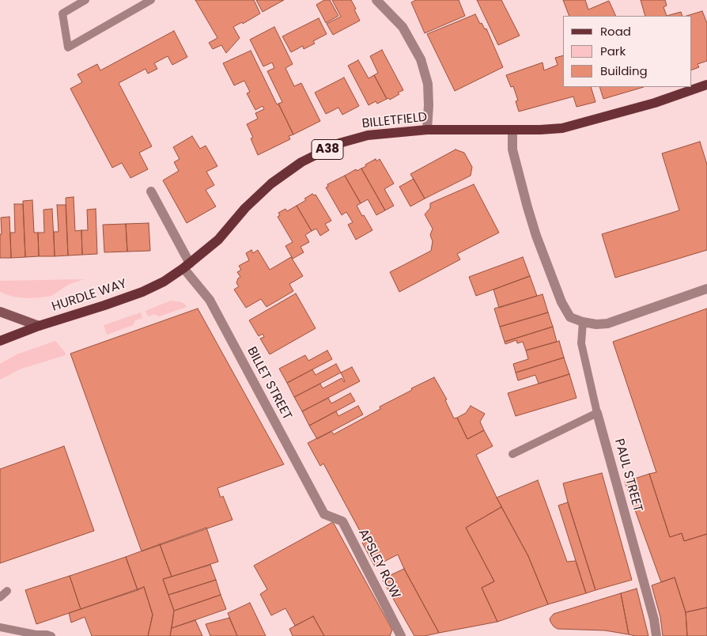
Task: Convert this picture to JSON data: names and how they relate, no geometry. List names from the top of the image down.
{
  "streets": {
    "main road": ["BILLETFIELD", "A38", "HURDLE WAY"],
    "street": ["BILLET STREET", "PAUL STREET", "APSLEY ROW"]
  },
  "crossings": [
    ["BILLETFIELD", "A38"],
    ["BILLETFIELD", "HURDLE WAY"],
    ["BILLETFIELD", "BILLET STREET"],
    ["HURDLE WAY", "BILLET STREET"],
    ["BILLET STREET", "APSLEY ROW"]
  ],
  "legend": ["Road", "Park", "Building"]
}
